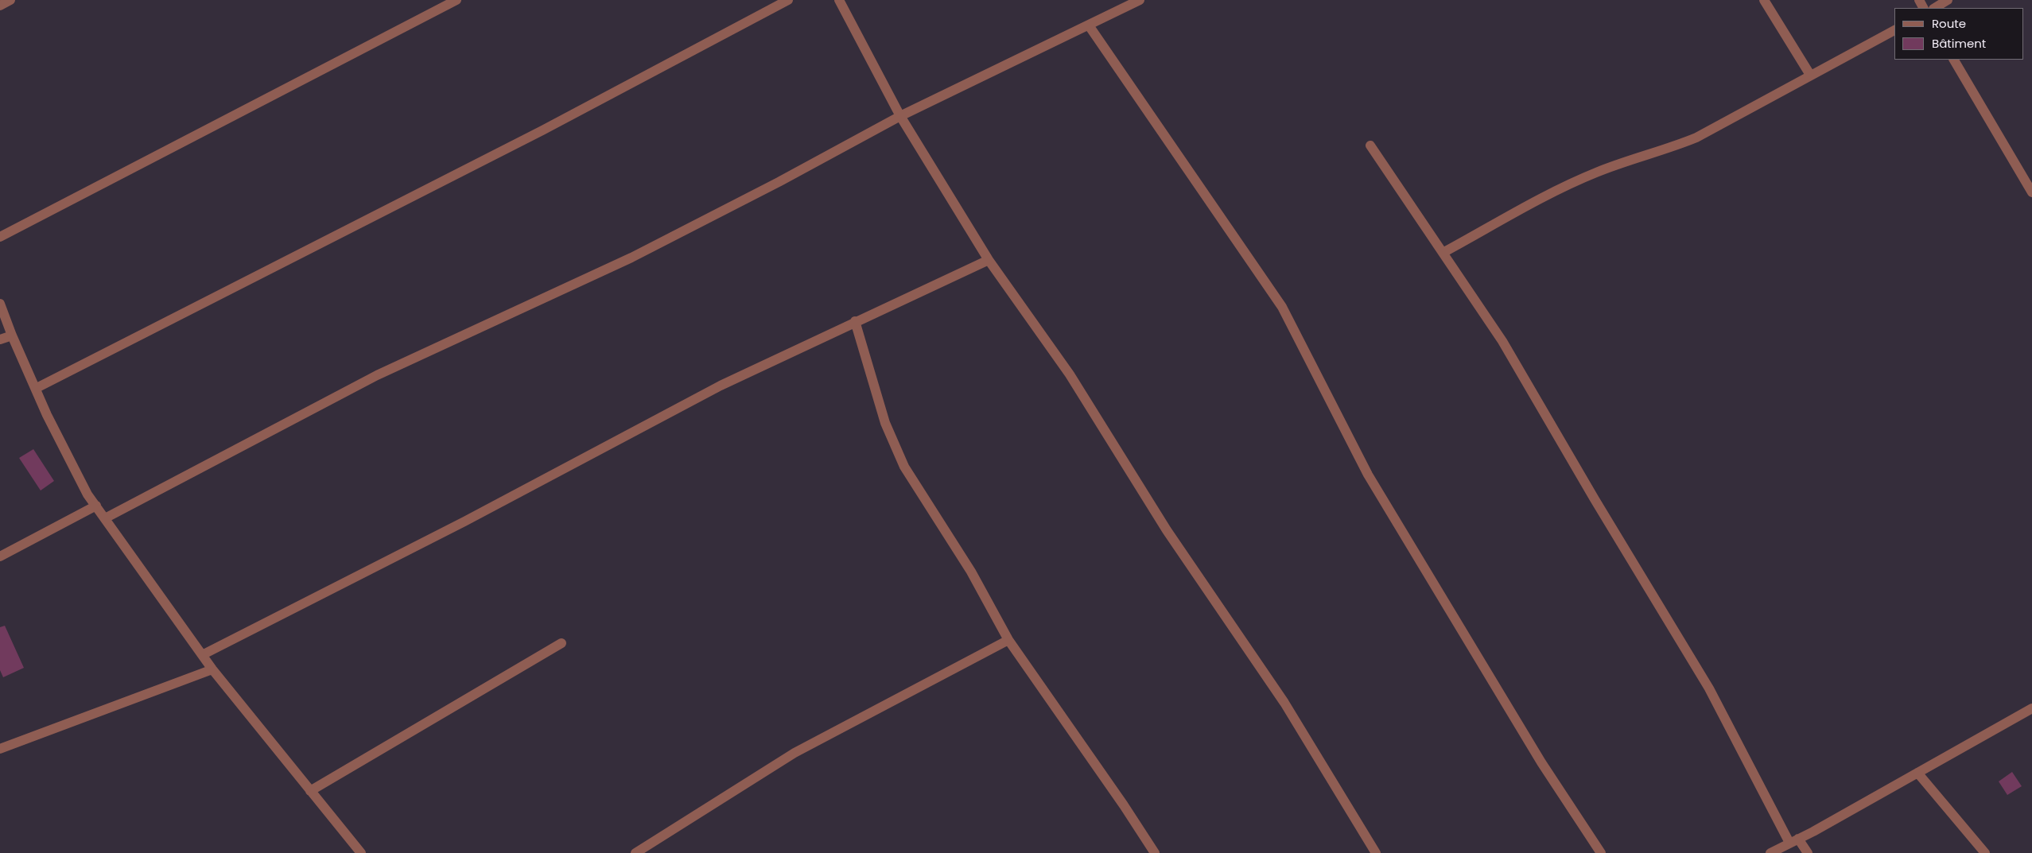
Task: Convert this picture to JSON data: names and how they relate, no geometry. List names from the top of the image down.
{
  "legend": ["Route", "Bâtiment"]
}
